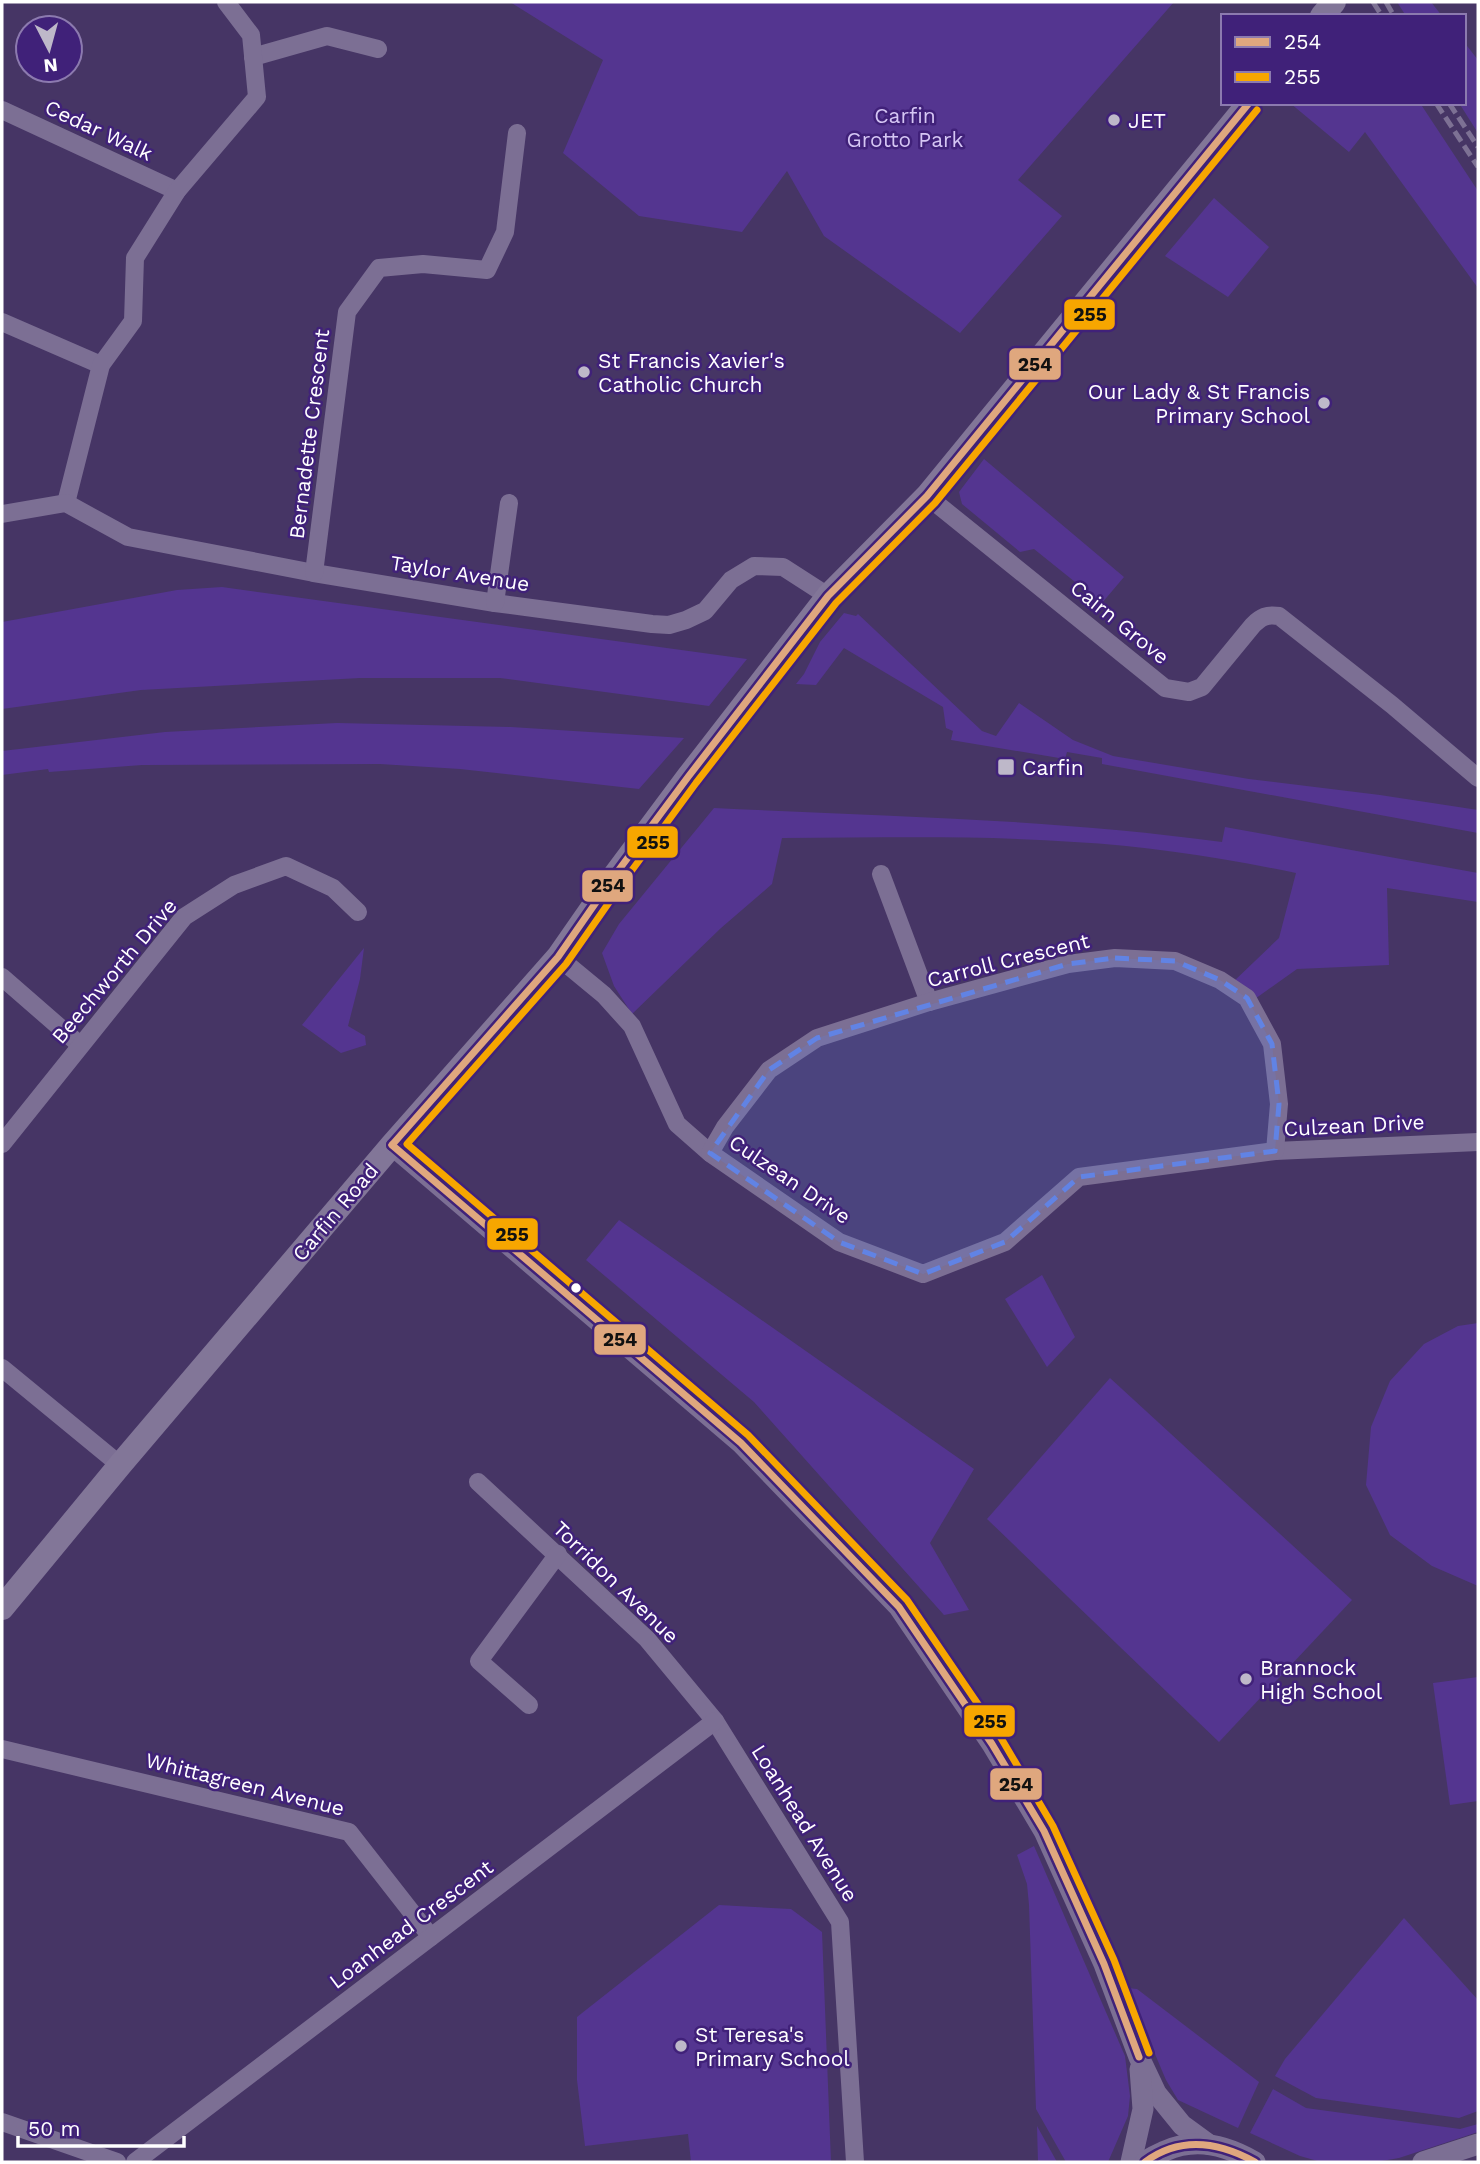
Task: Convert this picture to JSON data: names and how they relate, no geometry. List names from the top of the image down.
{
  "streets": {
    "main road": ["Carfin Road"],
    "street": [
      "Cedar Walk",
      "Bernadette Crescent",
      "Taylor Avenue",
      "Cairn Grove",
      "Carroll Crescent",
      "Beechworth Drive",
      "Culzean Drive",
      "Torridon Avenue",
      "Whittagreen Avenue",
      "Loanhead Avenue",
      "Loanhead Crescent"
    ]
  },
  "crossings": [
    ["Bernadette Crescent", "Taylor Avenue"],
    ["Taylor Avenue", "Carfin Road"],
    ["Cairn Grove", "Carfin Road"],
    ["Carroll Crescent", "Culzean Drive"],
    ["Culzean Drive", "Carfin Road"],
    ["Torridon Avenue", "Loanhead Avenue"],
    ["Torridon Avenue", "Loanhead Crescent"],
    ["Whittagreen Avenue", "Loanhead Crescent"],
    ["Loanhead Avenue", "Loanhead Crescent"]
  ],
  "parks": ["Carfin Grotto Park"],
  "places": {
    "other": [
      "JET",
      "St Francis Xavier's Catholic Church",
      "Our Lady & St Francis Primary School",
      "Brannock High School",
      "St Teresa's Primary School"
    ],
    "transit": ["Carfin"]
  },
  "lines": ["transit line 254", "transit line 255"],
  "legend": ["254", "255"],
  "scale_bar": "50 m",
  "north": "bottom"
}
